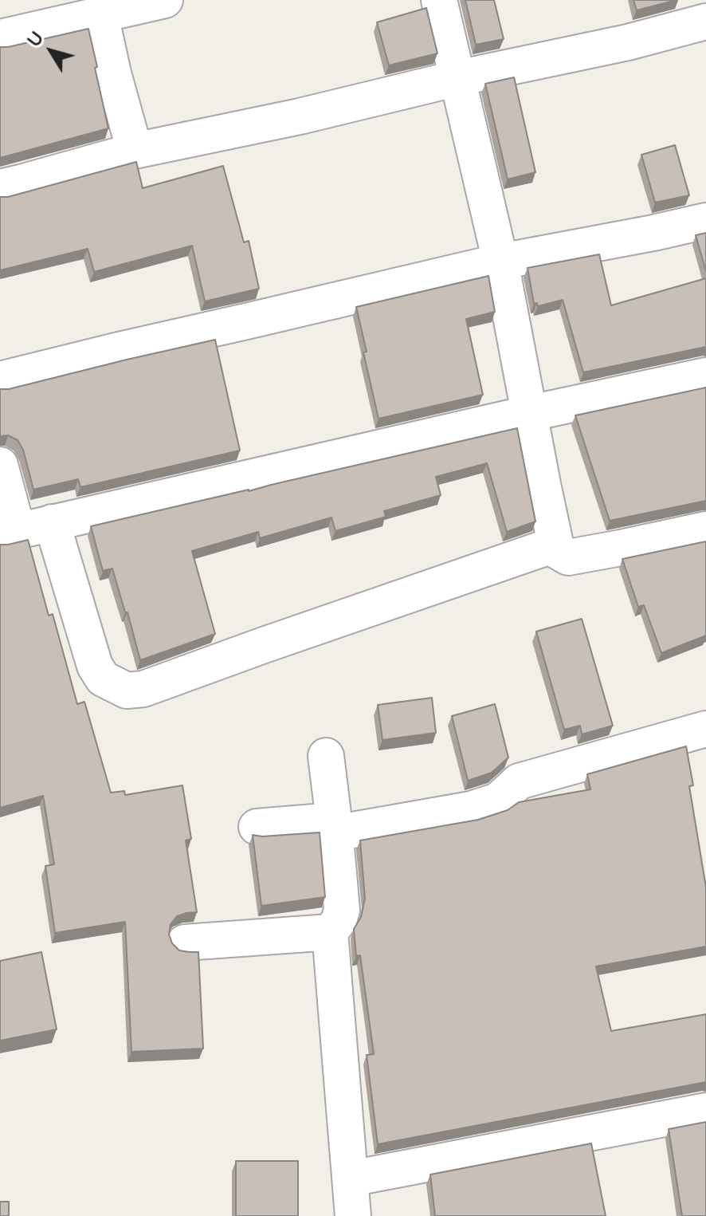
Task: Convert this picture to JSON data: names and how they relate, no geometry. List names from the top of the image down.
{
  "north": "top left"
}
